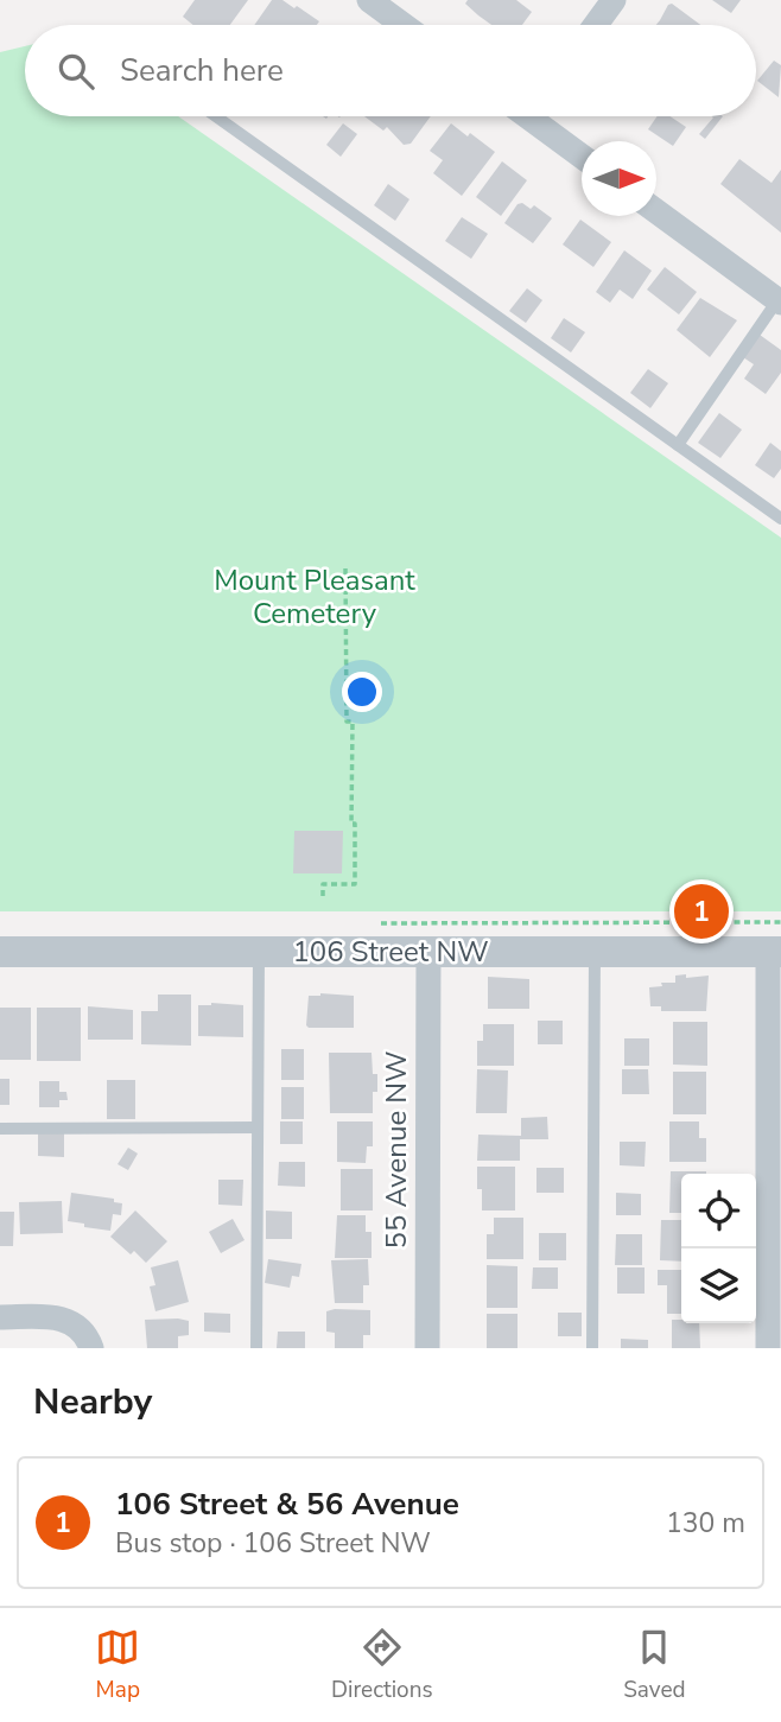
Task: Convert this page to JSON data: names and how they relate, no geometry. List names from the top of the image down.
{
  "streets": {
    "street": ["106 Street NW", "55 Avenue NW"]
  },
  "crossings": [
    ["106 Street NW", "55 Avenue NW"]
  ],
  "parks": ["Mount Pleasant Cemetery"],
  "north": "right",
  "page": {
    "search": "Search here",
    "pins": "1",
    "heading": "Nearby",
    "list": [
      {
        "mark": "1",
        "name": "106 Street & 56 Avenue",
        "note": "Bus stop · 106 Street NW",
        "value": "130 m"
      }
    ],
    "nav": ["Map", "Directions", "Saved"]
  }
}
